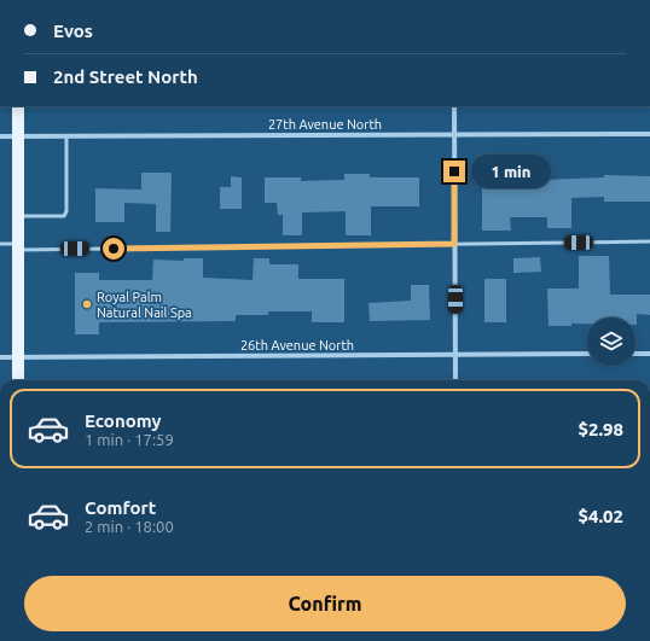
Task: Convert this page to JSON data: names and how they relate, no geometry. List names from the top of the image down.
{
  "streets": {
    "street": ["27th Avenue North", "26th Avenue North"]
  },
  "places": ["Royal Palm Natural Nail Spa"],
  "page": {
    "banner": ["Evos", "2nd Street North"],
    "bubble": "1 min",
    "list": [
      {
        "name": "Economy",
        "note": "1 min · 17:59",
        "value": "$2.98"
      },
      {
        "name": "Comfort",
        "note": "2 min · 18:00",
        "value": "$4.02"
      }
    ],
    "buttons": "Confirm"
  }
}
